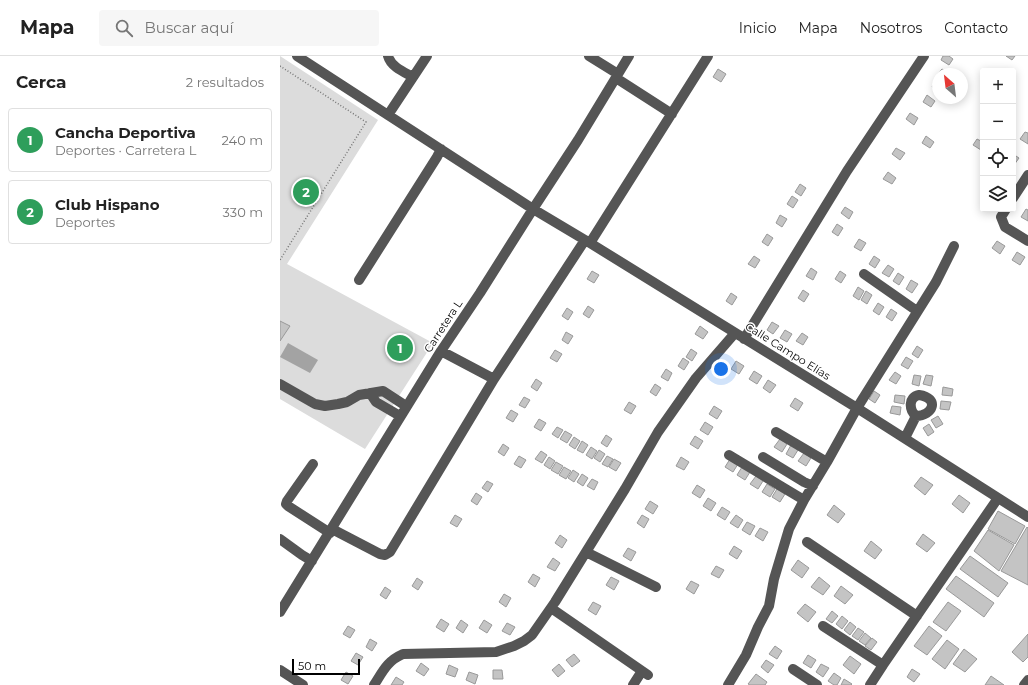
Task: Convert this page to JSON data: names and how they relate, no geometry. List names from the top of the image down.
{
  "streets": {
    "street": ["Carretera L", "Calle Campo Elías"]
  },
  "crossings": [
    ["Carretera L", "Calle Campo Elías"]
  ],
  "scale_bar": "50 m",
  "north": "top left",
  "page": {
    "header": "Mapa",
    "search": "Buscar aquí",
    "nav": [
      "Inicio",
      "Mapa",
      "Nosotros",
      "Contacto"
    ],
    "heading": ["Cerca", "2 resultados"],
    "map_buttons": ["+", "−"],
    "list": [
      {
        "mark": "1",
        "name": "Cancha Deportiva",
        "note": "Deportes · Carretera L",
        "value": "240 m"
      },
      {
        "mark": "2",
        "name": "Club Hispano",
        "note": "Deportes",
        "value": "330 m"
      }
    ],
    "pins": ["2", "1"],
    "scale": "50 m"
  }
}
